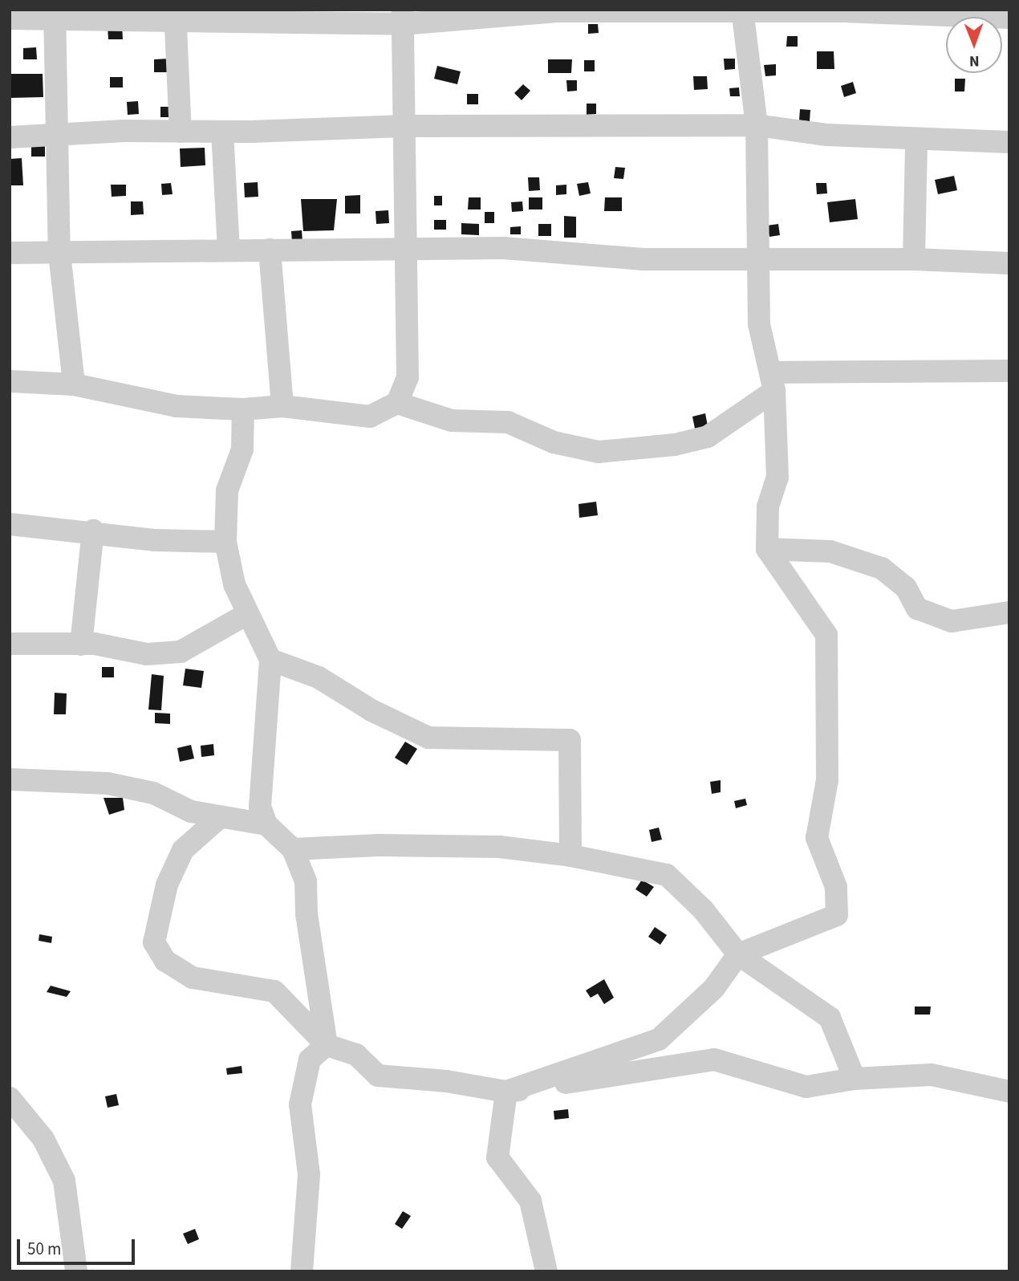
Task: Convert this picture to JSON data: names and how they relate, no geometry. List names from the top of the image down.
{
  "scale_bar": "50 m",
  "north": "bottom"
}
